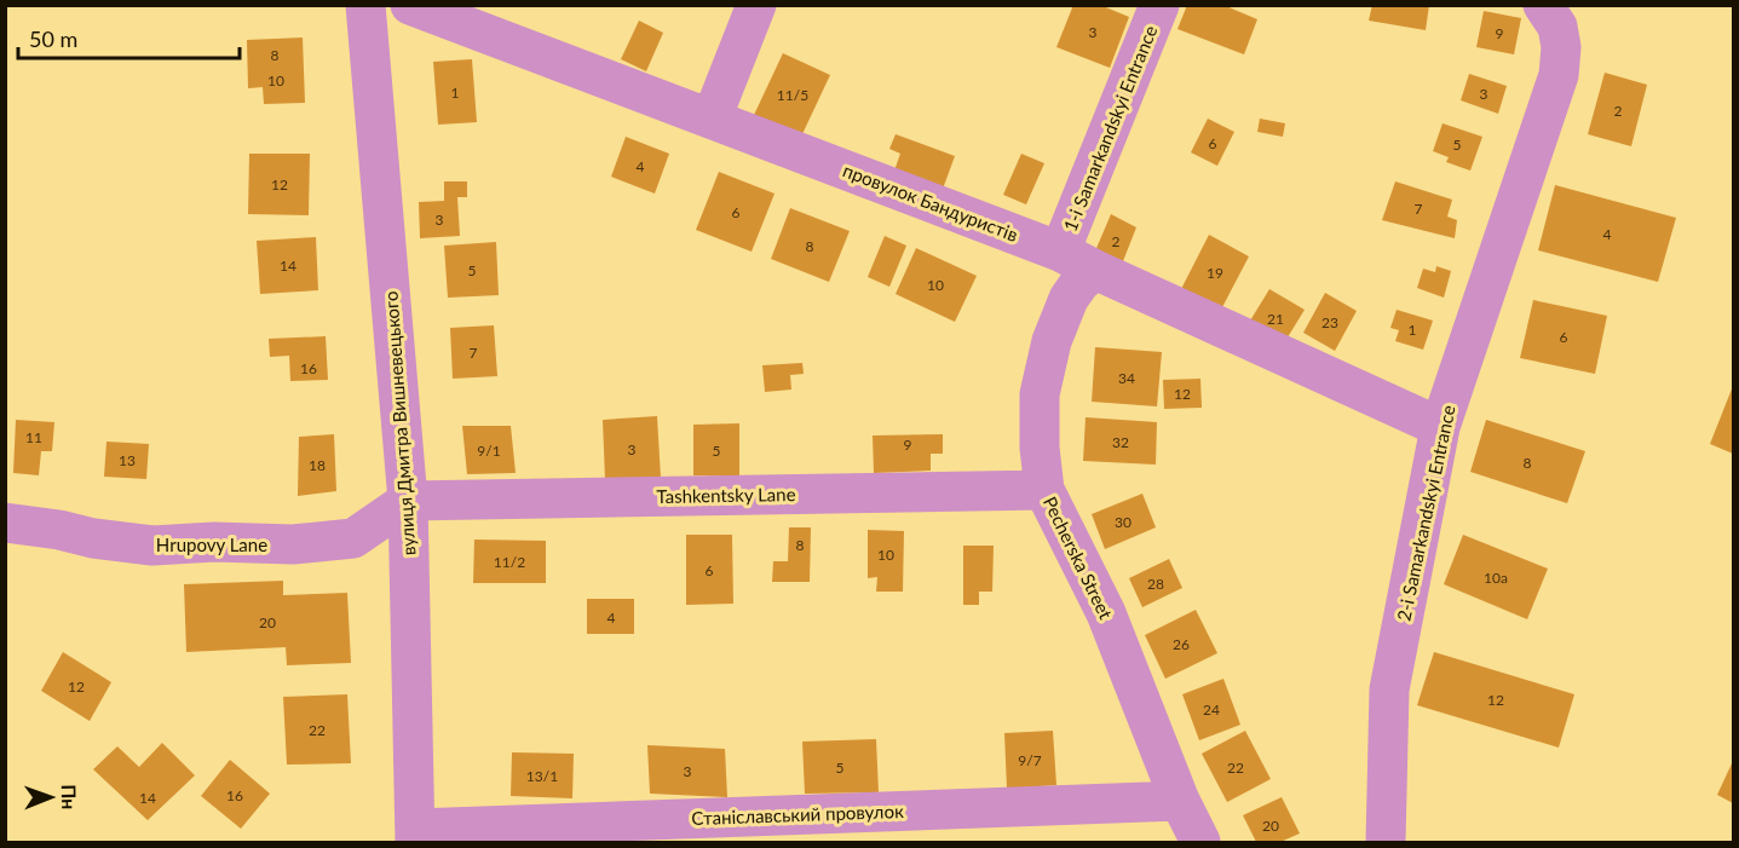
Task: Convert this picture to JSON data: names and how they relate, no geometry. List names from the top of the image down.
{
  "streets": {
    "street": [
      "1-i Samarkandskyi Entrance",
      "провулок Бандуристів",
      "вулиця Дмитра Вишневецького",
      "Tashkentsky Lane",
      "2-i Samarkandskyi Entrance",
      "Hrupovy Lane",
      "Pecherska Street",
      "Станіславський провулок"
    ]
  },
  "crossings": [
    ["1-i Samarkandskyi Entrance", "провулок Бандуристів"],
    ["провулок Бандуристів", "2-i Samarkandskyi Entrance"],
    ["провулок Бандуристів", "Pecherska Street"],
    ["вулиця Дмитра Вишневецького", "Tashkentsky Lane"],
    ["вулиця Дмитра Вишневецького", "Hrupovy Lane"],
    ["вулиця Дмитра Вишневецького", "Станіславський провулок"],
    ["Tashkentsky Lane", "Hrupovy Lane"],
    ["Tashkentsky Lane", "Pecherska Street"],
    ["Pecherska Street", "Станіславський провулок"]
  ],
  "house_numbers": [
    "3",
    "9",
    "8",
    "10",
    "1",
    "3",
    "11/5",
    "2",
    "6",
    "5",
    "4",
    "12",
    "7",
    "6",
    "3",
    "4",
    "2",
    "8",
    "14",
    "5",
    "19",
    "10",
    "21",
    "23",
    "1",
    "6",
    "7",
    "16",
    "34",
    "12",
    "11",
    "32",
    "9",
    "3",
    "9/1",
    "5",
    "13",
    "8",
    "18",
    "30",
    "8",
    "10",
    "11/2",
    "6",
    "10а",
    "28",
    "4",
    "20",
    "26",
    "12",
    "12",
    "24",
    "22",
    "9/7",
    "5",
    "22",
    "3",
    "13/1",
    "16",
    "14",
    "20"
  ],
  "scale_bar": "50 m",
  "north": "right"
}
